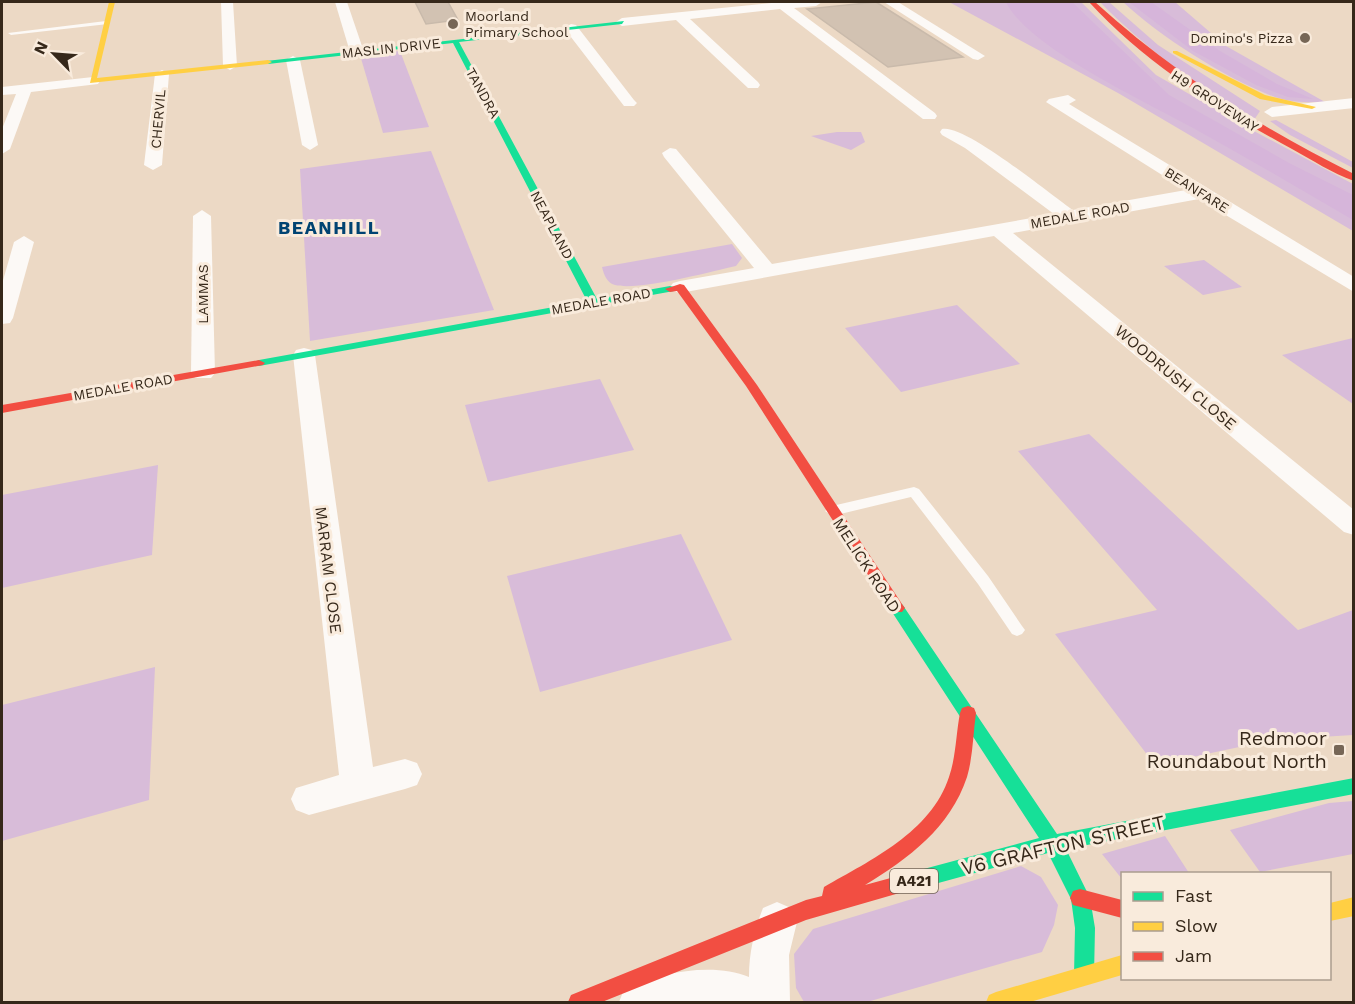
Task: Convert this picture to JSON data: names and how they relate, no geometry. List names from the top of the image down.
{
  "streets": {
    "main road": [
      "MASLIN DRIVE",
      "TANDRA",
      "H9 GROVEWAY",
      "MEDALE ROAD",
      "NEAPLAND",
      "MELICK ROAD",
      "V6 GRAFTON STREET",
      "A421"
    ],
    "street": [
      "CHERVIL",
      "BEANFARE",
      "LAMMAS",
      "WOODRUSH CLOSE",
      "MARRAM CLOSE"
    ]
  },
  "crossings": [
    ["MASLIN DRIVE", "TANDRA"],
    ["MASLIN DRIVE", "CHERVIL"],
    ["TANDRA", "NEAPLAND"],
    ["BEANFARE", "MEDALE ROAD"],
    ["MEDALE ROAD", "NEAPLAND"],
    ["MEDALE ROAD", "LAMMAS"],
    ["MEDALE ROAD", "WOODRUSH CLOSE"],
    ["MEDALE ROAD", "MELICK ROAD"],
    ["MEDALE ROAD", "MARRAM CLOSE"],
    ["MELICK ROAD", "V6 GRAFTON STREET"]
  ],
  "districts": ["BEANHILL"],
  "places": {
    "other": ["Moorland Primary School", "Domino's Pizza"],
    "transit": ["Redmoor Roundabout North"]
  },
  "legend": ["Fast", "Slow", "Jam"],
  "north": "top left"
}
